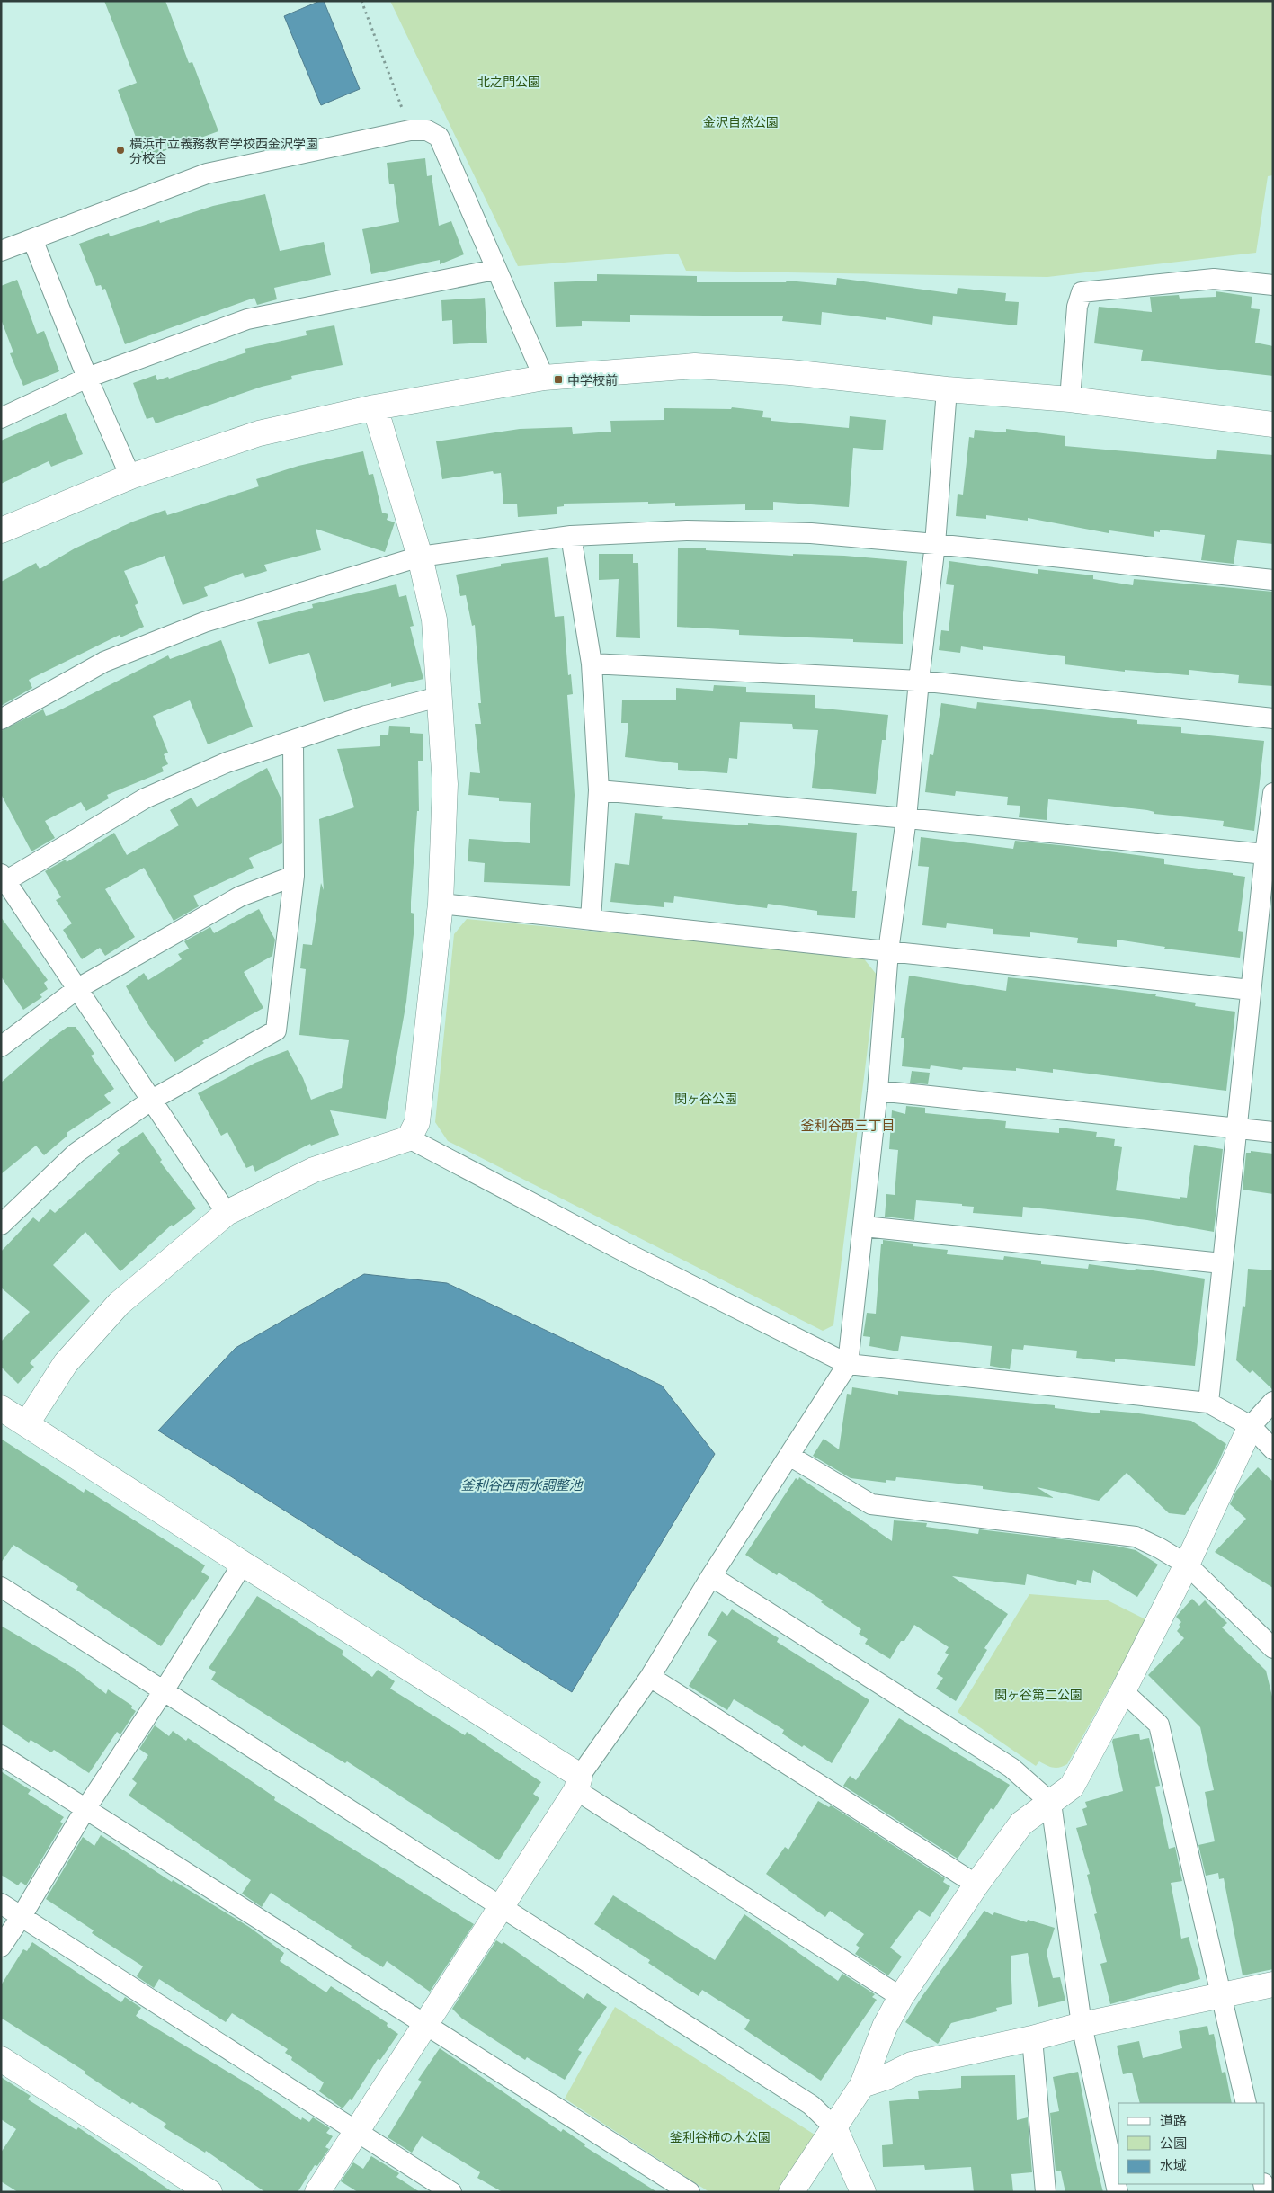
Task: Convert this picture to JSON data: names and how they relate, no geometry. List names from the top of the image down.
{
  "districts": ["釜利谷西三丁目"],
  "water": ["釜利谷西雨水調整池"],
  "parks": [
    "北之門公園",
    "金沢自然公園",
    "関ヶ谷公園",
    "関ヶ谷第二公園",
    "釜利谷柿の木公園"
  ],
  "places": {
    "other": ["横浜市立義務教育学校西金沢学園 分校舎"],
    "transit": ["中学校前"]
  },
  "legend": ["道路", "公園", "水域"]
}
